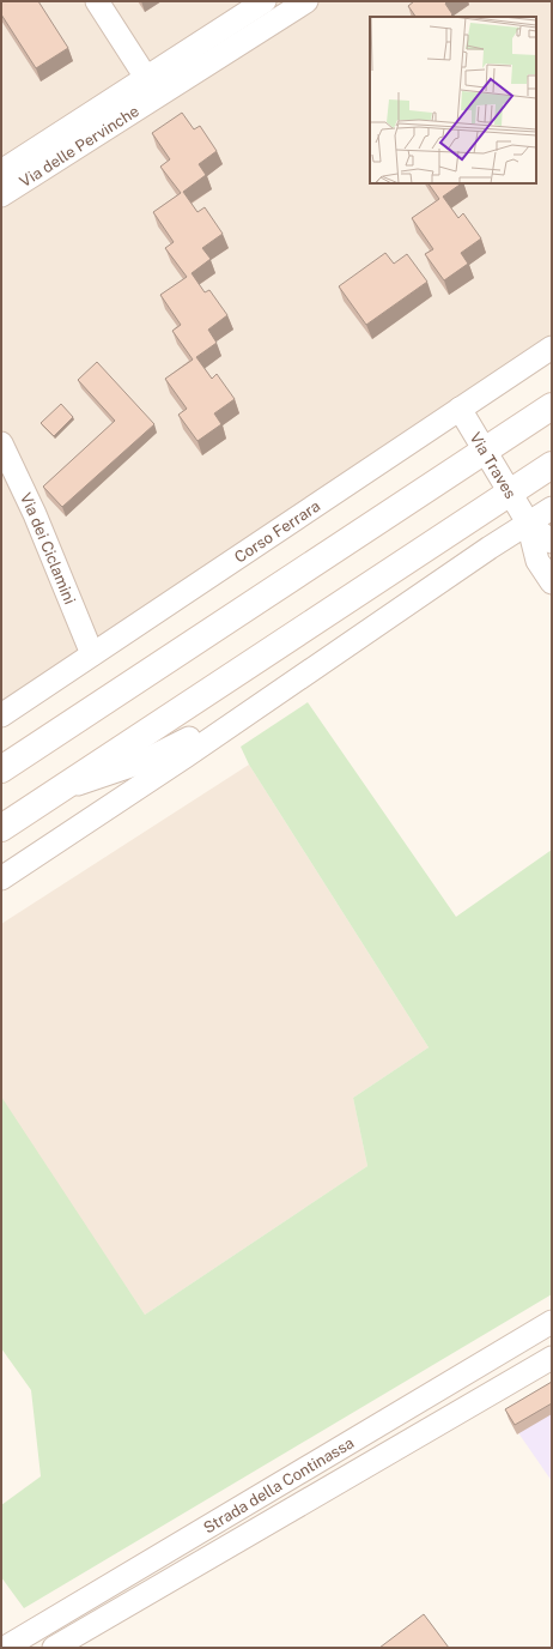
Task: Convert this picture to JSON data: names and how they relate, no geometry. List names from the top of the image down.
{
  "streets": {
    "street": [
      "Via delle Pervinche",
      "Via Traves",
      "Corso Ferrara",
      "Via dei Ciclamini",
      "Strada della Continassa"
    ]
  },
  "crossings": [
    ["Via Traves", "Corso Ferrara"],
    ["Corso Ferrara", "Via dei Ciclamini"]
  ]
}
